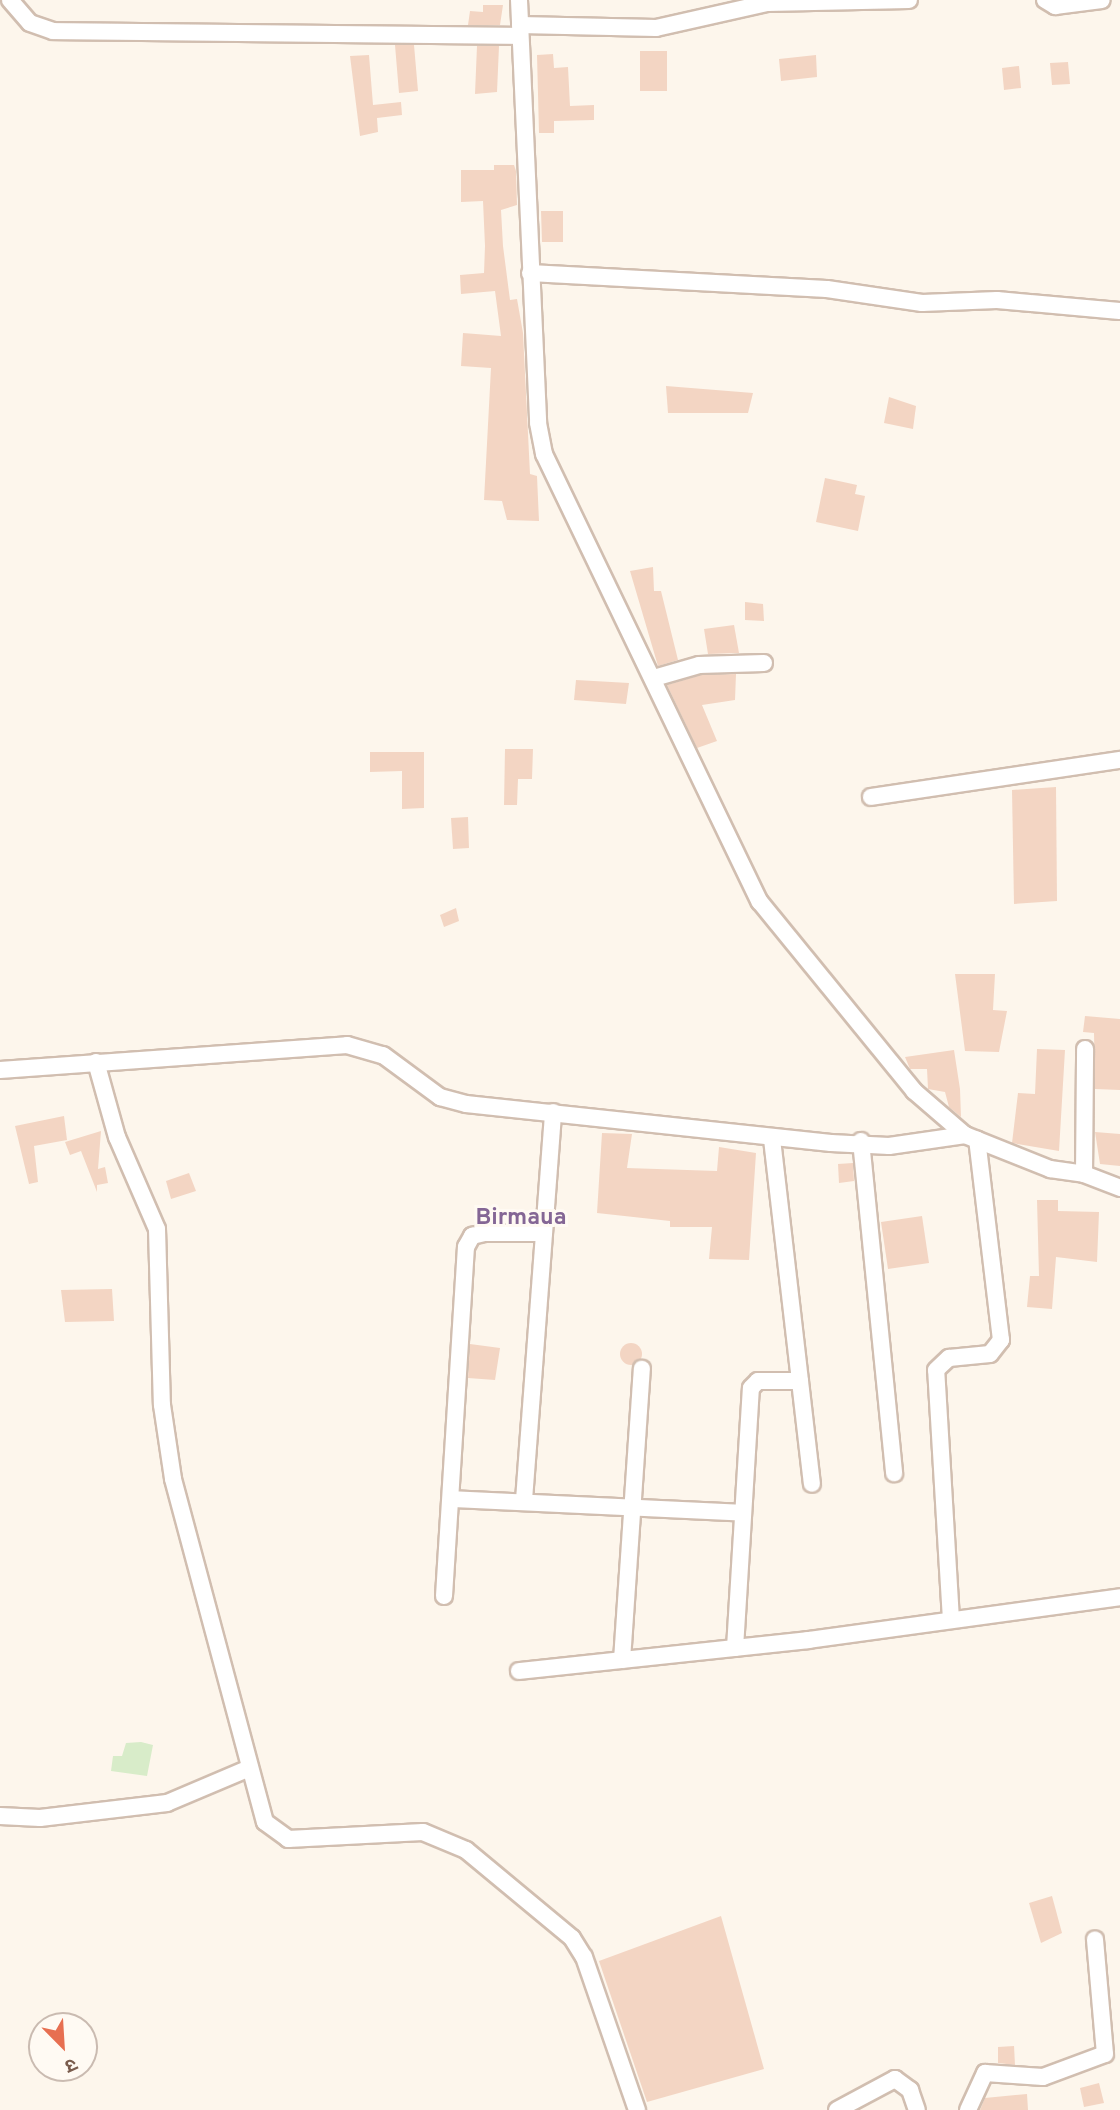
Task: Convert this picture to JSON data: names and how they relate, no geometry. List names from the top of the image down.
{
  "districts": ["Birmaua"],
  "north": "bottom right"
}
